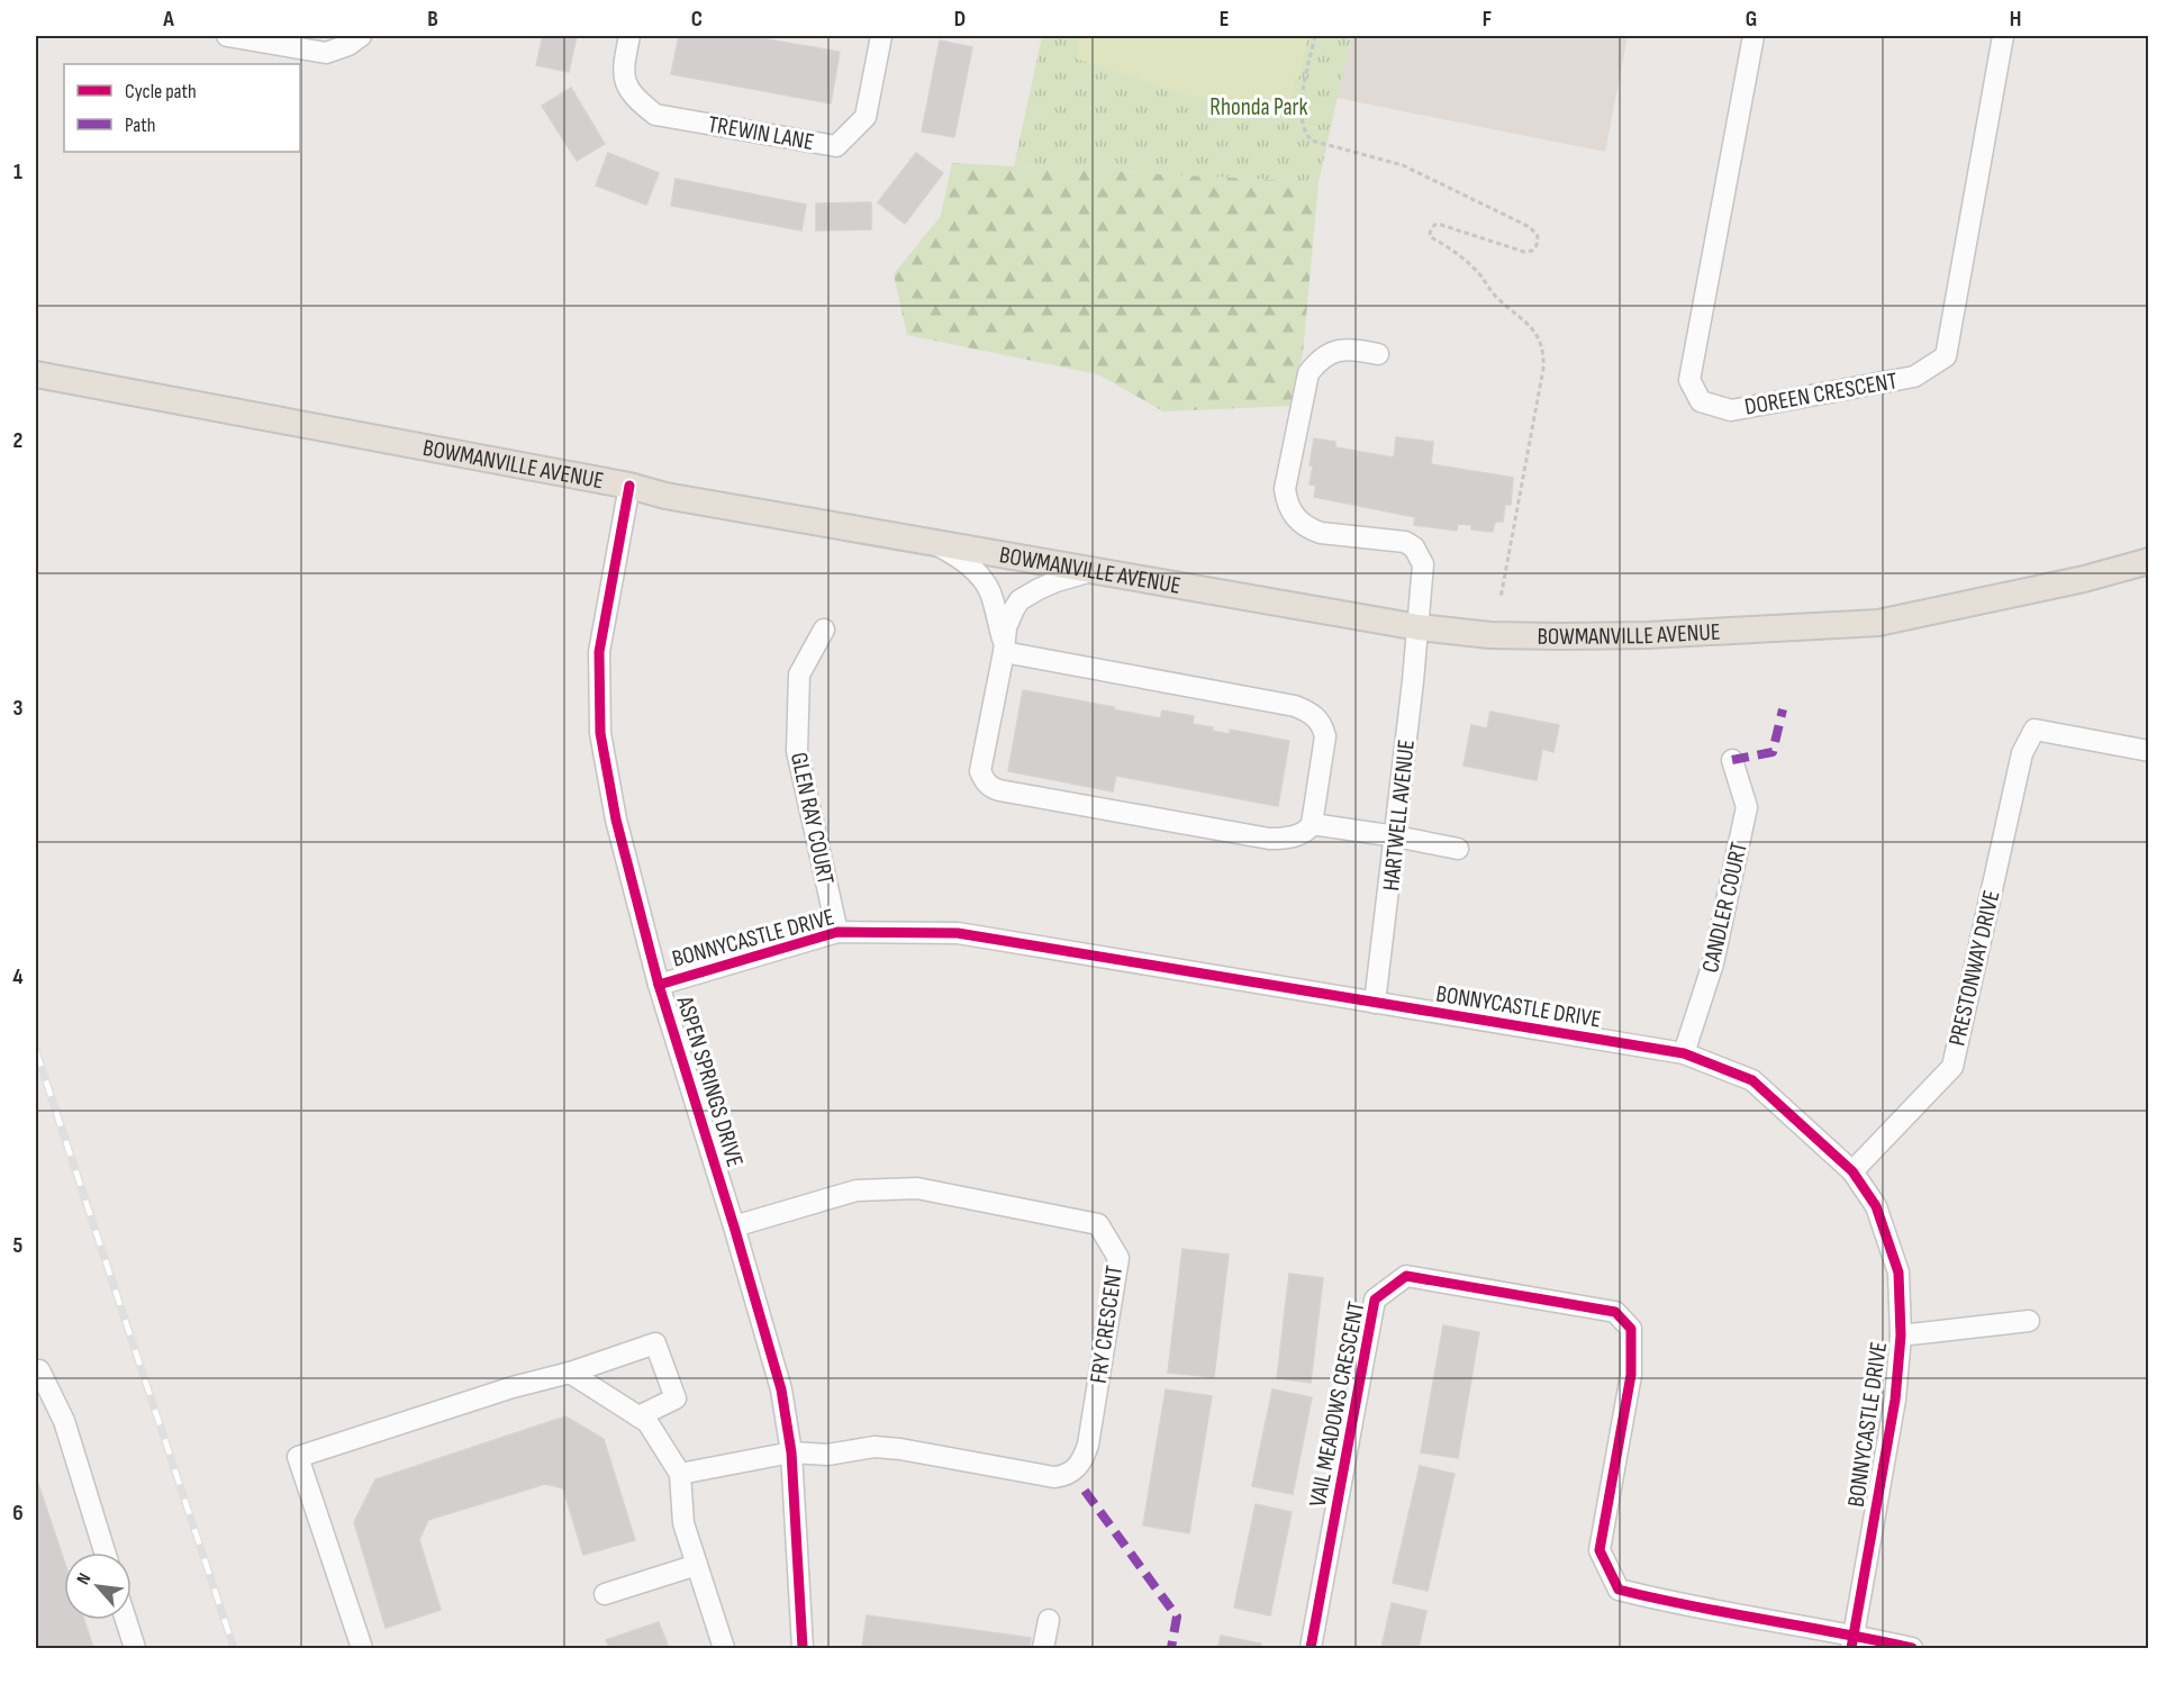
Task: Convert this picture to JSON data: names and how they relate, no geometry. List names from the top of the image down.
{
  "streets": {
    "main road": ["BOWMANVILLE AVENUE"],
    "street": [
      "TREWIN LANE",
      "DOREEN CRESCENT",
      "HARTWELL AVENUE",
      "GLEN RAY COURT",
      "CANDLER COURT",
      "BONNYCASTLE DRIVE",
      "PRESTONWAY DRIVE",
      "ASPEN SPRINGS DRIVE",
      "FRY CRESCENT",
      "VAIL MEADOWS CRESCENT"
    ]
  },
  "crossings": [
    ["BOWMANVILLE AVENUE", "HARTWELL AVENUE"],
    ["BOWMANVILLE AVENUE", "ASPEN SPRINGS DRIVE"],
    ["HARTWELL AVENUE", "BONNYCASTLE DRIVE"],
    ["GLEN RAY COURT", "BONNYCASTLE DRIVE"],
    ["CANDLER COURT", "BONNYCASTLE DRIVE"],
    ["BONNYCASTLE DRIVE", "PRESTONWAY DRIVE"],
    ["BONNYCASTLE DRIVE", "ASPEN SPRINGS DRIVE"],
    ["BONNYCASTLE DRIVE", "VAIL MEADOWS CRESCENT"],
    ["ASPEN SPRINGS DRIVE", "FRY CRESCENT"]
  ],
  "parks": ["Rhonda Park"],
  "legend": ["Cycle path", "Path"],
  "north": "top left",
  "grid": {
    "columns": [
      "A",
      "B",
      "C",
      "D",
      "E",
      "F",
      "G",
      "H"
    ],
    "rows": [
      "1",
      "2",
      "3",
      "4",
      "5",
      "6"
    ]
  }
}
